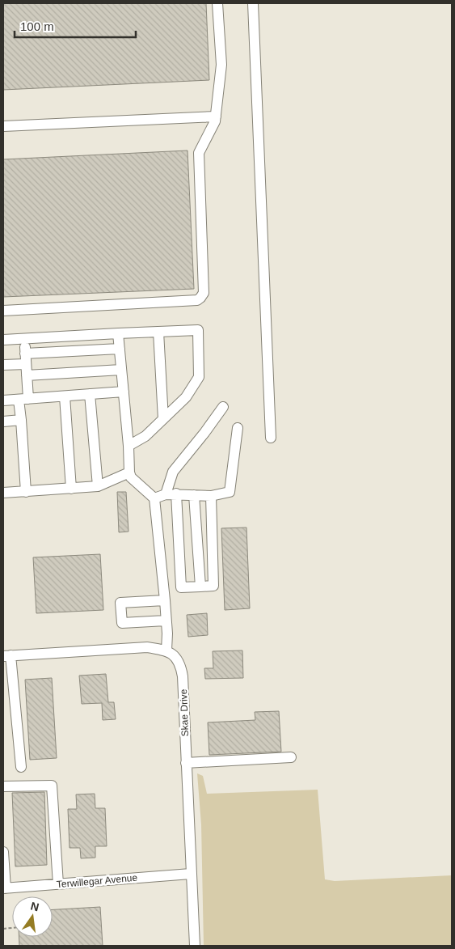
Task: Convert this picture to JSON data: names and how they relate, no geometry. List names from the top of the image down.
{
  "streets": {
    "street": ["Skae Drive", "Terwillegar Avenue"]
  },
  "crossings": [
    ["Skae Drive", "Terwillegar Avenue"]
  ],
  "scale_bar": "100 m",
  "north": "top"
}
